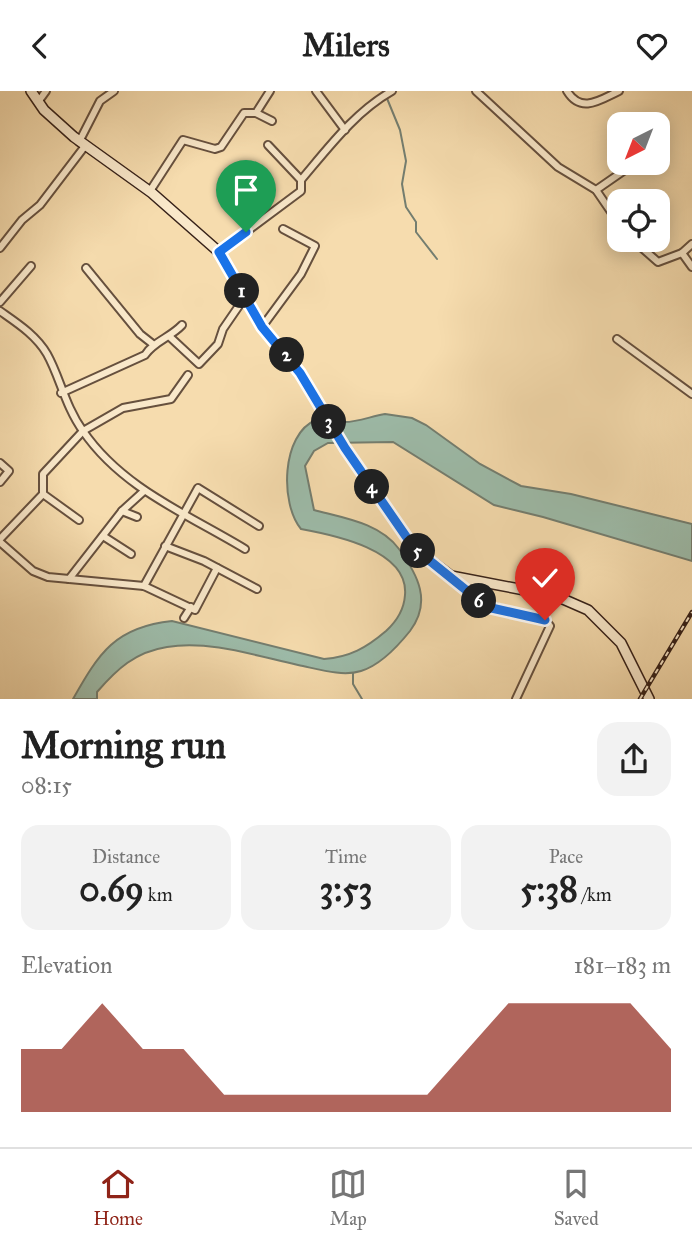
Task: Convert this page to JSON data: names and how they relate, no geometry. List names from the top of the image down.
{
  "north": "bottom left",
  "page": {
    "header": "Milers",
    "pins": [
      "1",
      "2",
      "3",
      "4",
      "5",
      "6"
    ],
    "heading": ["Morning run", "08:15"],
    "stats": [
      ["Distance", "0.69 km"],
      ["Time", "3:53"],
      ["Pace", "5:38 /km"]
    ],
    "chart": ["Elevation", "181–183 m"],
    "tabs": ["Home", "Map", "Saved"]
  }
}
